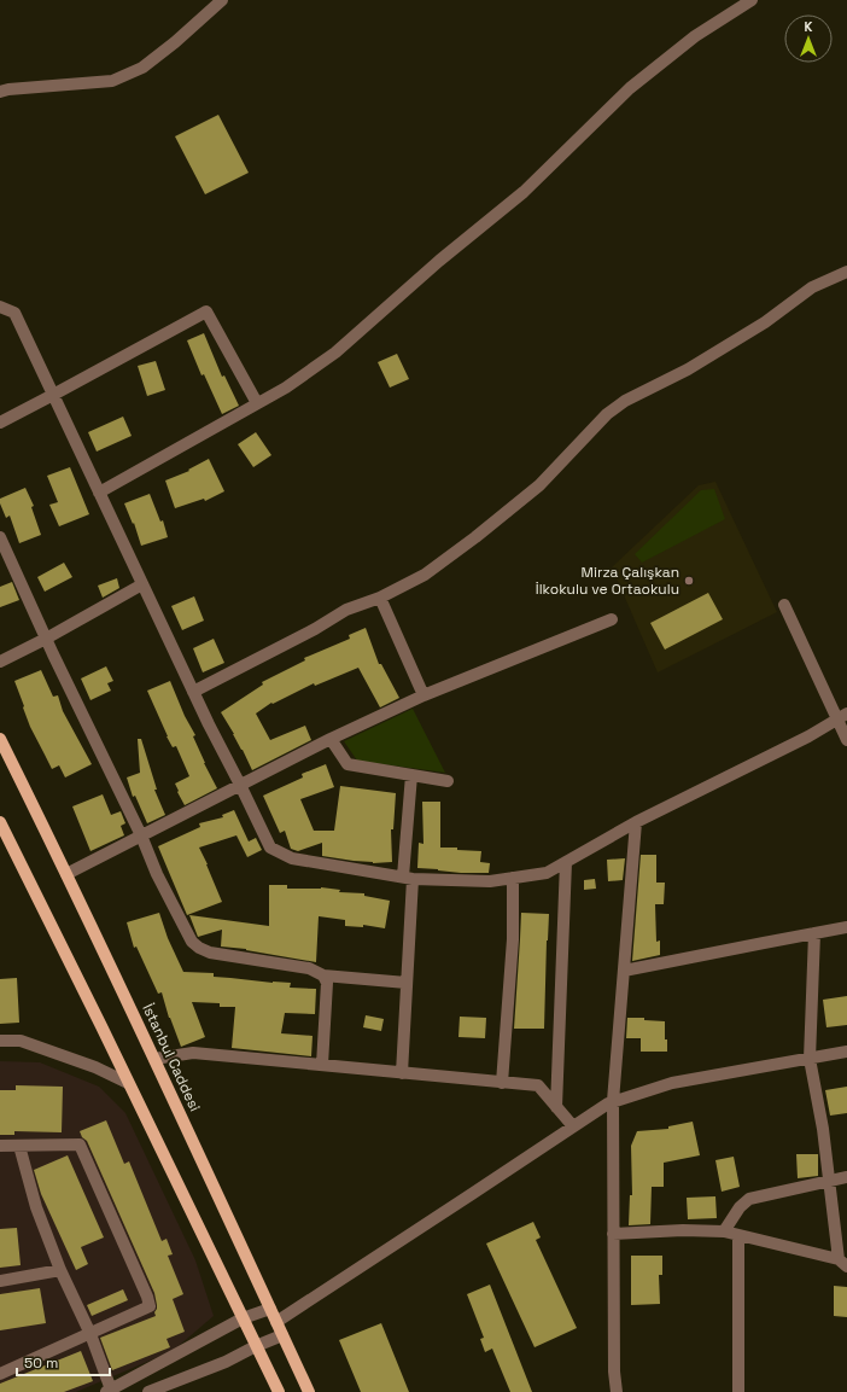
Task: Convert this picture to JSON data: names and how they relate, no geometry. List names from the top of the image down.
{
  "streets": {
    "main road": ["İstanbul Caddesi"]
  },
  "places": ["Mirza Çalışkan İlkokulu ve Ortaokulu"],
  "scale_bar": "50 m",
  "north": "top"
}
